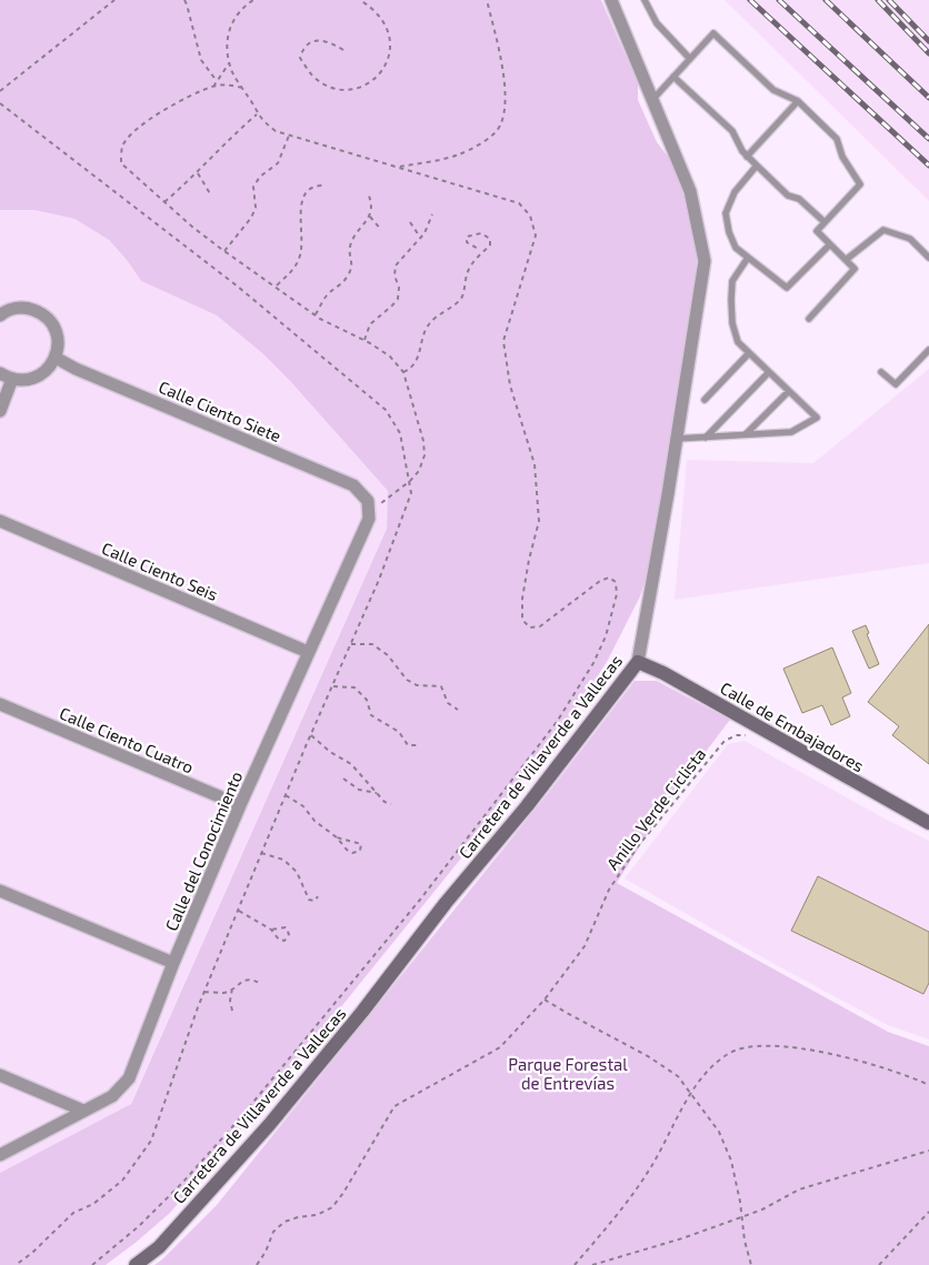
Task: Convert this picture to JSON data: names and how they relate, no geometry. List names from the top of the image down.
{
  "streets": {
    "main road": ["Calle de Embajadores", "Carretera de Villaverde a Vallecas"],
    "street": [
      "Calle Ciento Siete",
      "Calle Ciento Seis",
      "Calle Ciento Cuatro",
      "Calle del Conocimiento"
    ],
    "path": ["Anillo Verde Ciclista"]
  },
  "crossings": [
    ["Calle Ciento Siete", "Calle del Conocimiento"],
    ["Calle Ciento Seis", "Calle del Conocimiento"],
    ["Calle de Embajadores", "Carretera de Villaverde a Vallecas"],
    ["Calle Ciento Cuatro", "Calle del Conocimiento"]
  ],
  "parks": ["Parque Forestal de Entrevías"]
}
